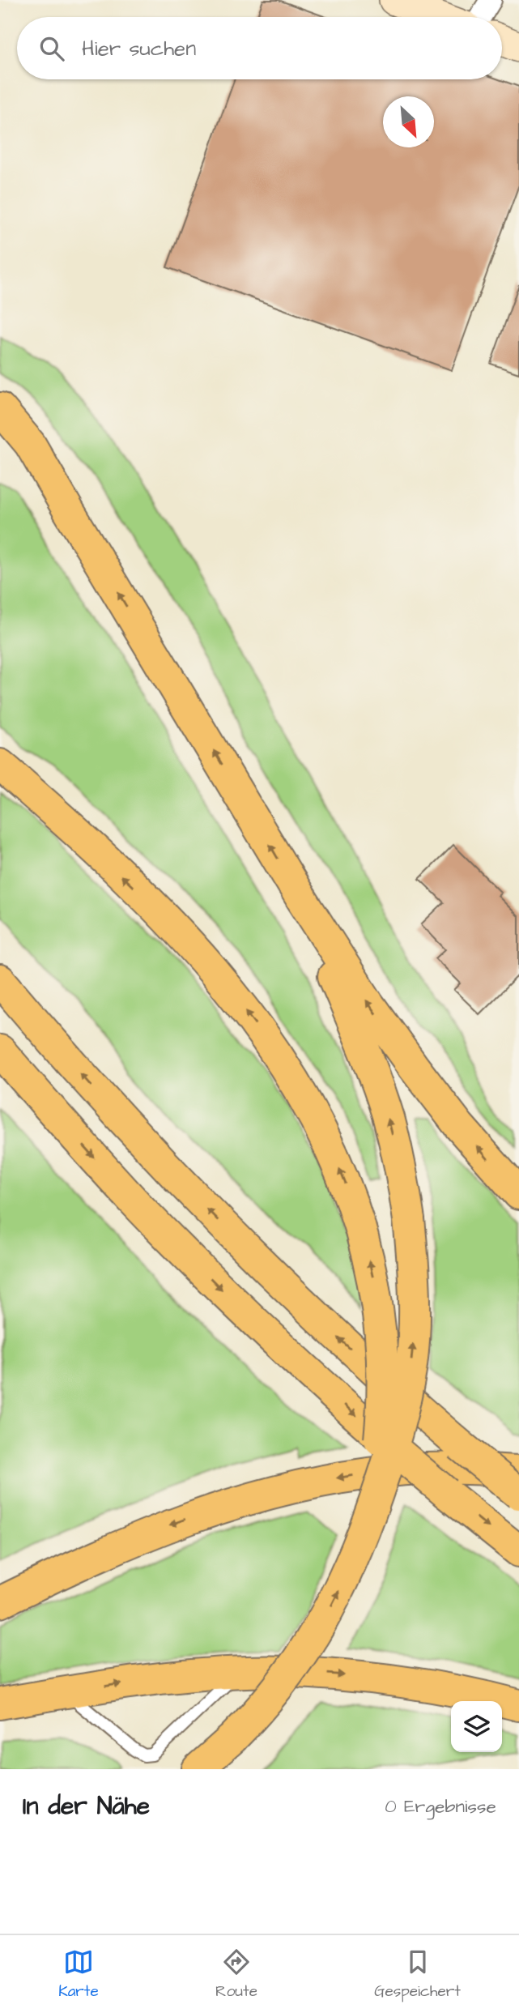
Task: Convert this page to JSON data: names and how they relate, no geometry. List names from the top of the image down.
{
  "north": "bottom right",
  "page": {
    "search": "Hier suchen",
    "heading": ["In der Nähe", "0 Ergebnisse"],
    "nav": ["Karte", "Route", "Gespeichert"]
  }
}
